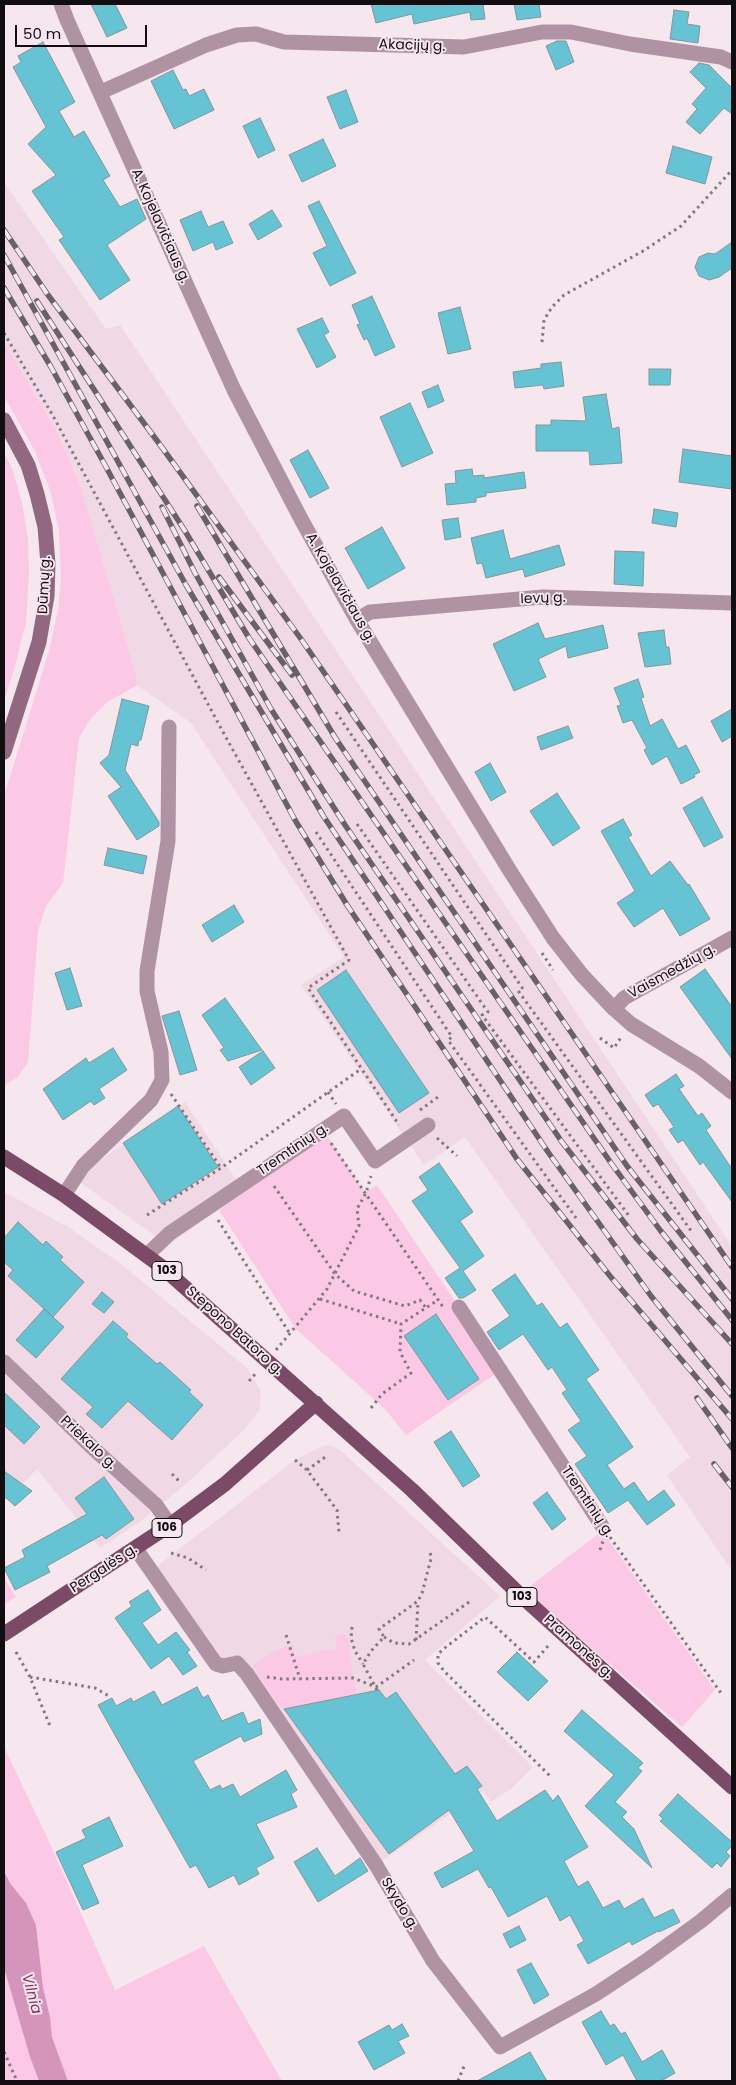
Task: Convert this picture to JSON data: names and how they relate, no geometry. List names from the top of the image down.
{
  "streets": {
    "main road": [
      "Dūmų g.",
      "103",
      "Stepono Batoro g.",
      "106",
      "Pergalės g.",
      "Pramonės g."
    ],
    "street": [
      "Akacijų g.",
      "A. Kojelavičiaus g.",
      "Ievų g.",
      "Vaismedžių g.",
      "Tremtinių g.",
      "Priekalo g.",
      "Skydo g."
    ]
  },
  "crossings": [
    ["Akacijų g.", "A. Kojelavičiaus g."],
    ["A. Kojelavičiaus g.", "Ievų g."],
    ["A. Kojelavičiaus g.", "Vaismedžių g."],
    ["Tremtinių g.", "Stepono Batoro g."],
    ["Stepono Batoro g.", "Pergalės g."],
    ["Stepono Batoro g.", "Pramonės g."],
    ["Priekalo g.", "Pergalės g."],
    ["Pergalės g.", "Pramonės g."]
  ],
  "water": ["Vilnia"],
  "scale_bar": "50 m"
}
